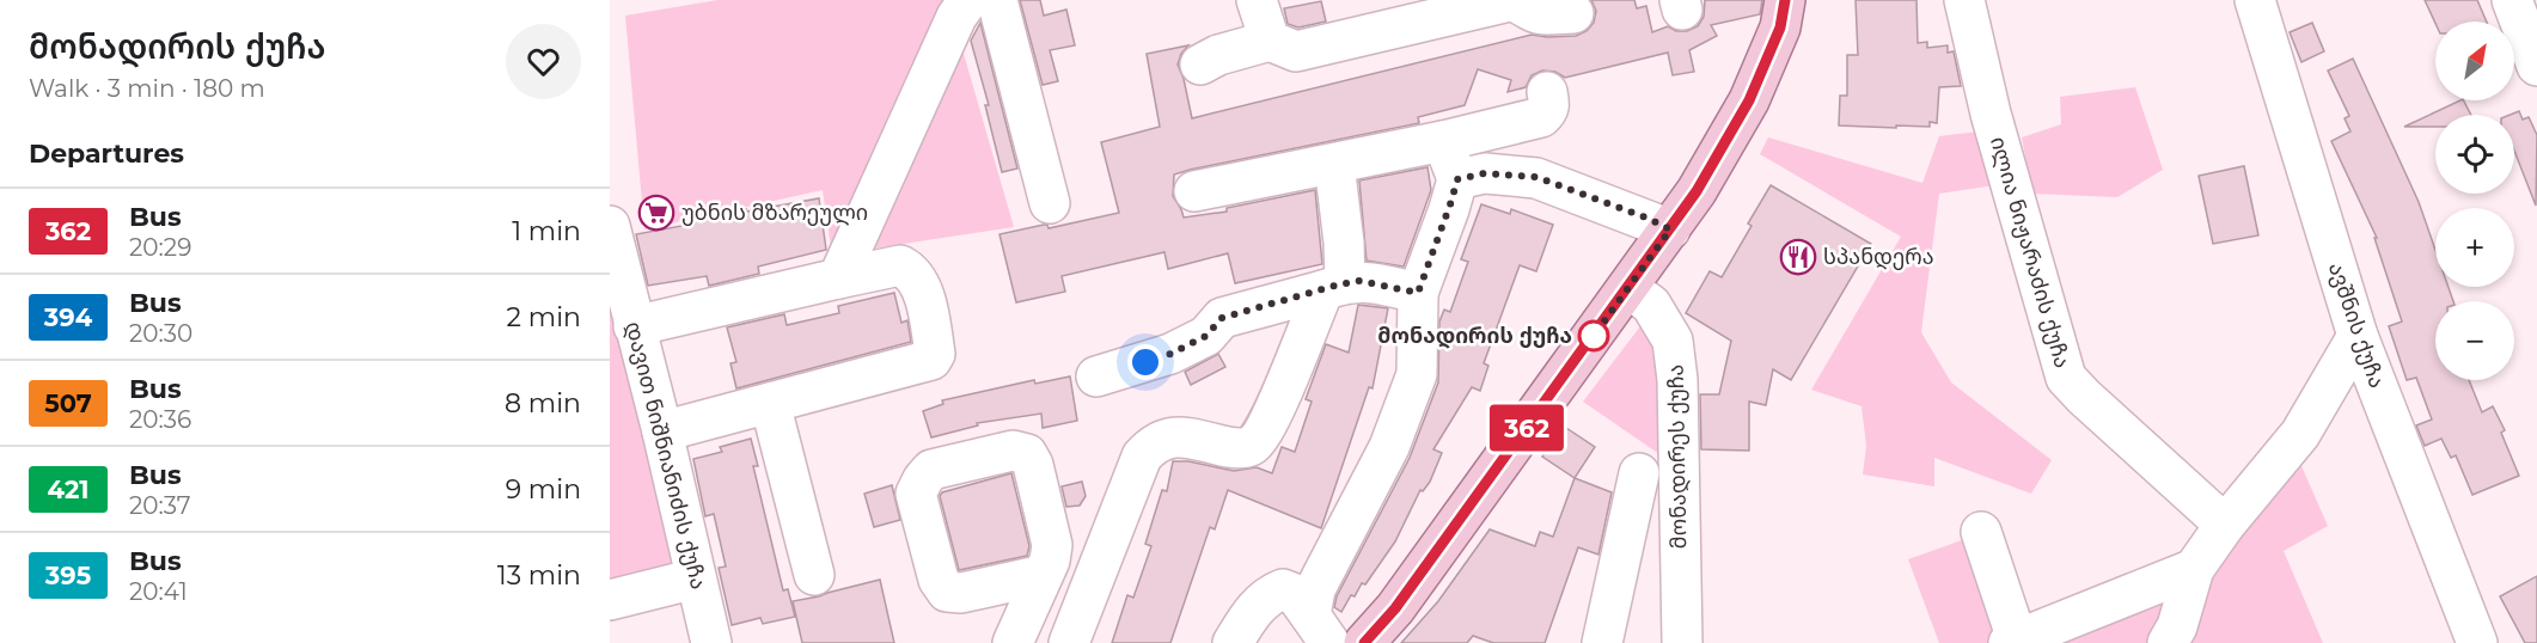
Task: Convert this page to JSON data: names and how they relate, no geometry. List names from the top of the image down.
{
  "streets": {
    "street": [
      "ილია ნიჟარაძის ქუჩა",
      "ავშნის ქუჩა",
      "დავით ნიშნიანიძის ქუჩა",
      "მონადირეს ქუჩა"
    ]
  },
  "places": {
    "supermarket": ["უბნის მზარეული"],
    "restaurant": ["სპანდერა"],
    "other": ["მონადირის ქუჩა"]
  },
  "lines": ["bus line 362"],
  "north": "top right",
  "page": {
    "heading": [
      ["მონადირის ქუჩა", "Walk · 3 min · 180 m"],
      "Departures"
    ],
    "on_map": "362",
    "map_buttons": ["+", "−"],
    "list": [
      {
        "mark": "362",
        "name": "Bus",
        "note": "20:29",
        "value": "1 min"
      },
      {
        "mark": "394",
        "name": "Bus",
        "note": "20:30",
        "value": "2 min"
      },
      {
        "mark": "507",
        "name": "Bus",
        "note": "20:36",
        "value": "8 min"
      },
      {
        "mark": "421",
        "name": "Bus",
        "note": "20:37",
        "value": "9 min"
      },
      {
        "mark": "395",
        "name": "Bus",
        "note": "20:41",
        "value": "13 min"
      }
    ]
  }
}
